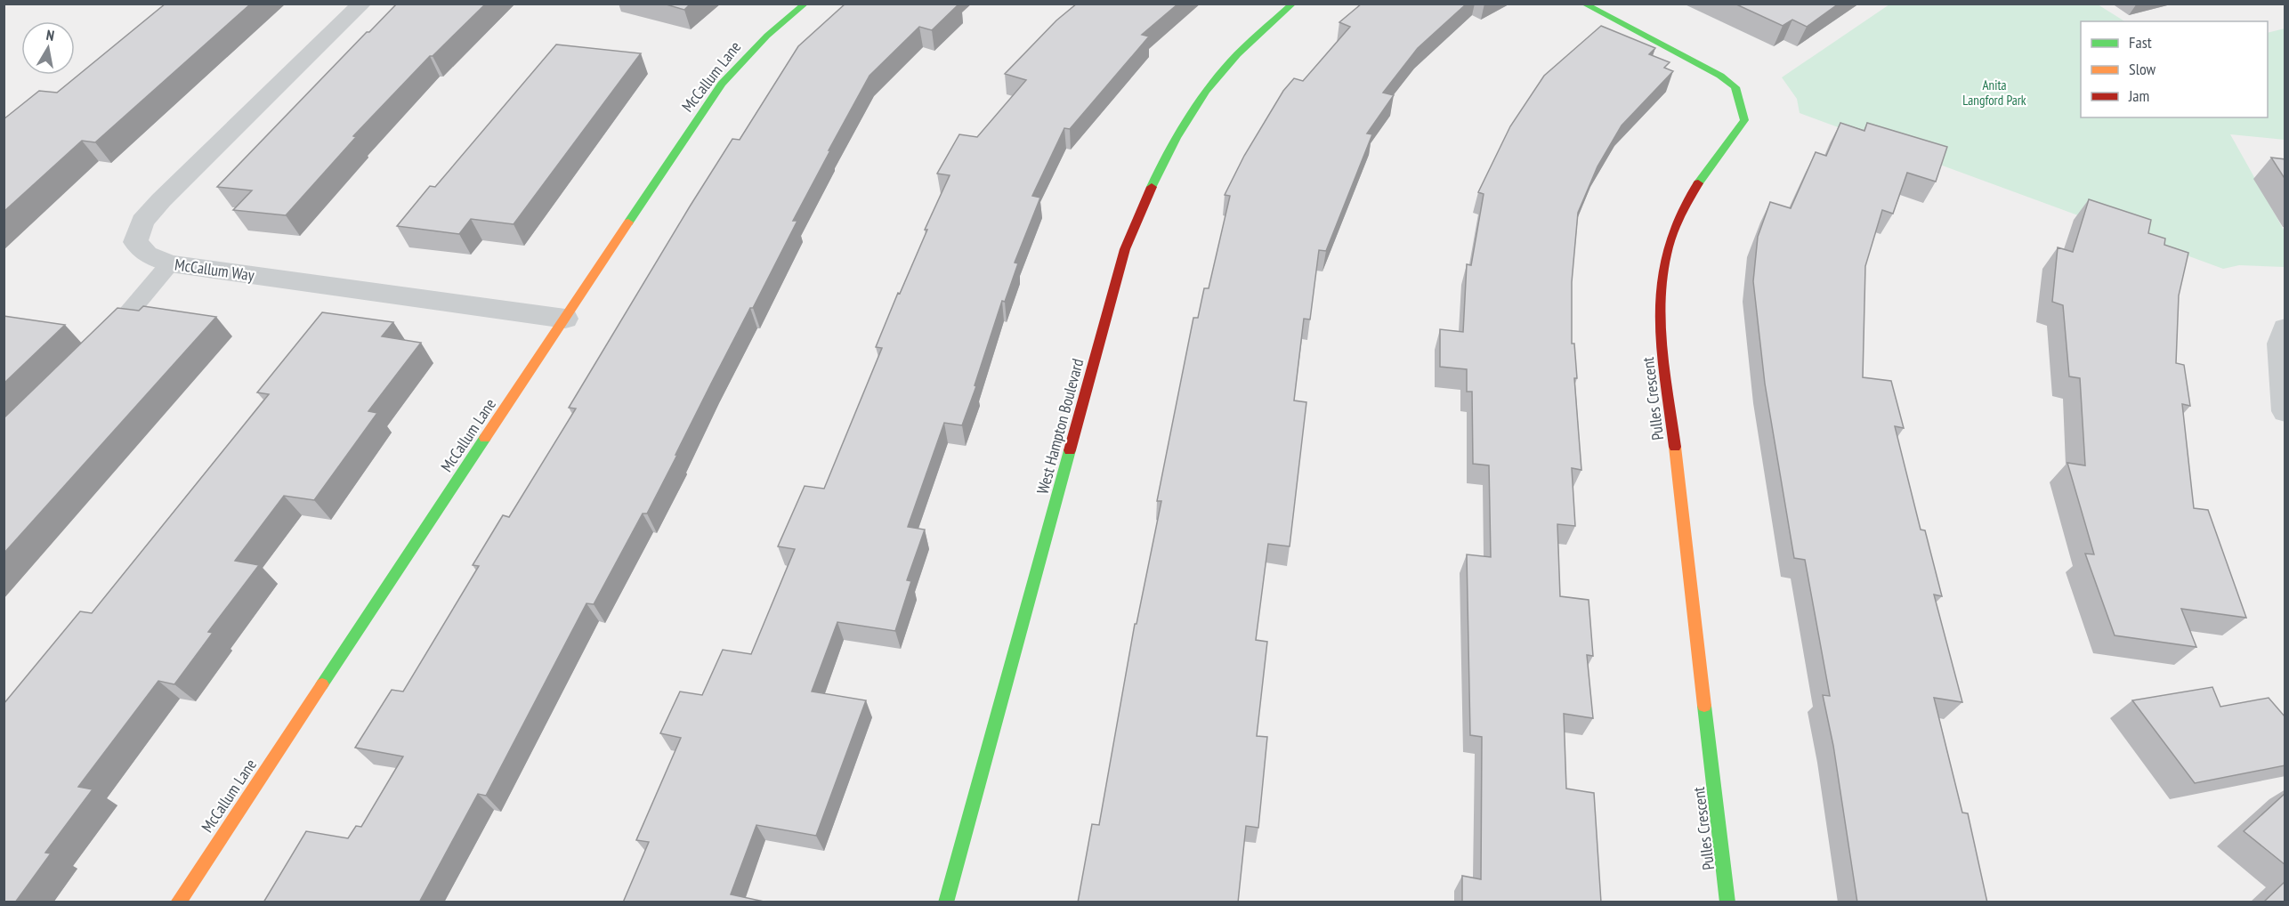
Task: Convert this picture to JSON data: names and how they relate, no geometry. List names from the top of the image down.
{
  "streets": {
    "street": [
      "McCallum Lane",
      "McCallum Way",
      "Pulles Crescent",
      "West Hampton Boulevard"
    ]
  },
  "crossings": [
    ["McCallum Lane", "McCallum Way"]
  ],
  "parks": ["Anita Langford Park"],
  "legend": ["Fast", "Slow", "Jam"],
  "north": "top"
}
